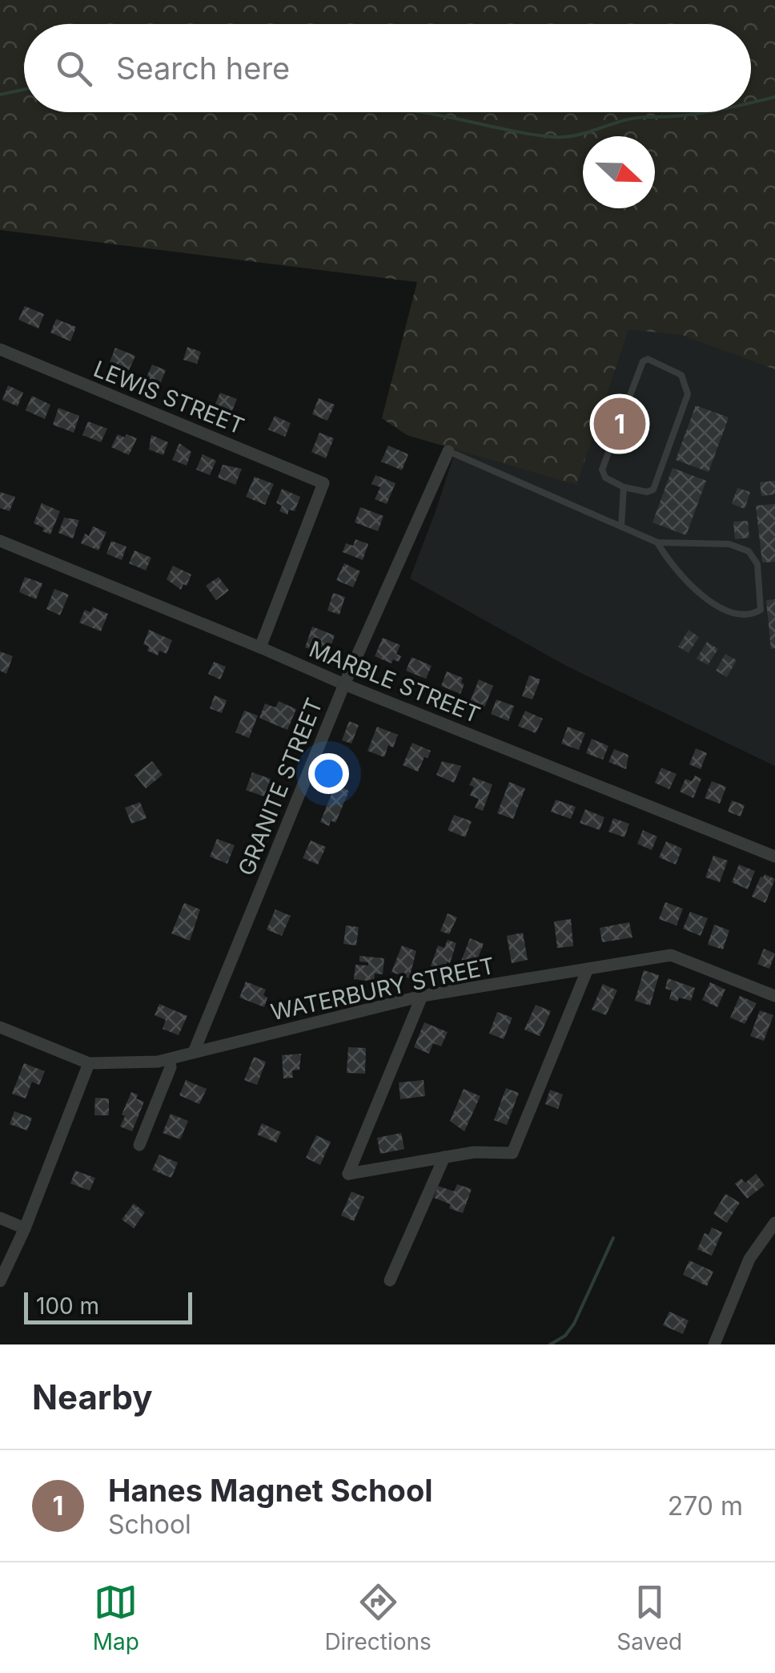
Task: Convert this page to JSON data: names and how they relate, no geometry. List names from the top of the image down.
{
  "streets": {
    "street": [
      "LEWIS STREET",
      "MARBLE STREET",
      "GRANITE STREET",
      "WATERBURY STREET"
    ]
  },
  "crossings": [
    ["LEWIS STREET", "MARBLE STREET"],
    ["MARBLE STREET", "GRANITE STREET"],
    ["GRANITE STREET", "WATERBURY STREET"]
  ],
  "scale_bar": "100 m",
  "north": "right",
  "page": {
    "search": "Search here",
    "pins": "1",
    "scale": "100 m",
    "heading": "Nearby",
    "list": [
      {
        "mark": "1",
        "name": "Hanes Magnet School",
        "note": "School",
        "value": "270 m"
      }
    ],
    "nav": ["Map", "Directions", "Saved"]
  }
}
